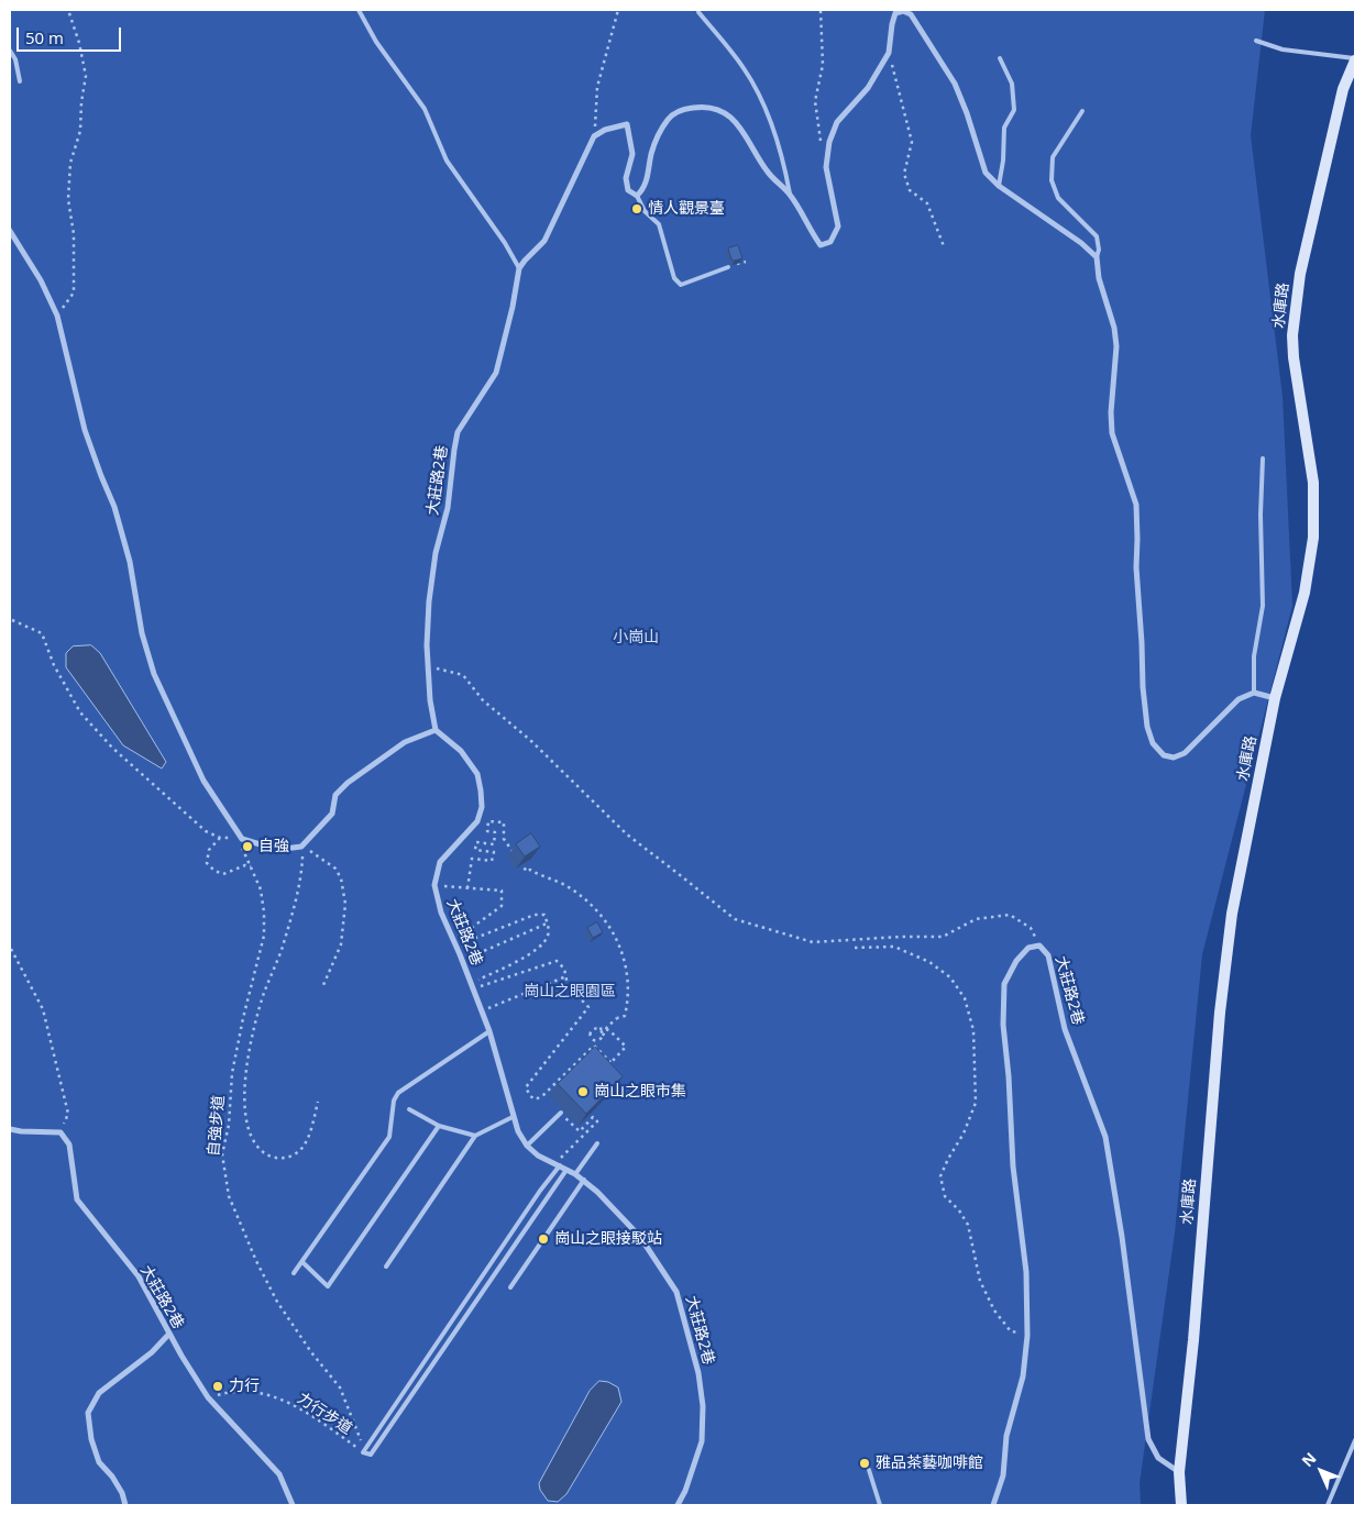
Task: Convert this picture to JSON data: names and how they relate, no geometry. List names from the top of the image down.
{
  "streets": {
    "street": ["水庫路", "大莊路2巷"],
    "path": ["自強步道", "力行步道"]
  },
  "crossings": [
    ["水庫路", "大莊路2巷"],
    ["大莊路2巷", "力行步道"],
    ["自強步道", "力行步道"]
  ],
  "parks": ["小崗山", "崗山之眼園區"],
  "places": [
    "情人觀景臺",
    "自強",
    "崗山之眼市集",
    "崗山之眼接駁站",
    "力行",
    "雅品茶藝咖啡館"
  ],
  "scale_bar": "50 m",
  "north": "top left"
}
